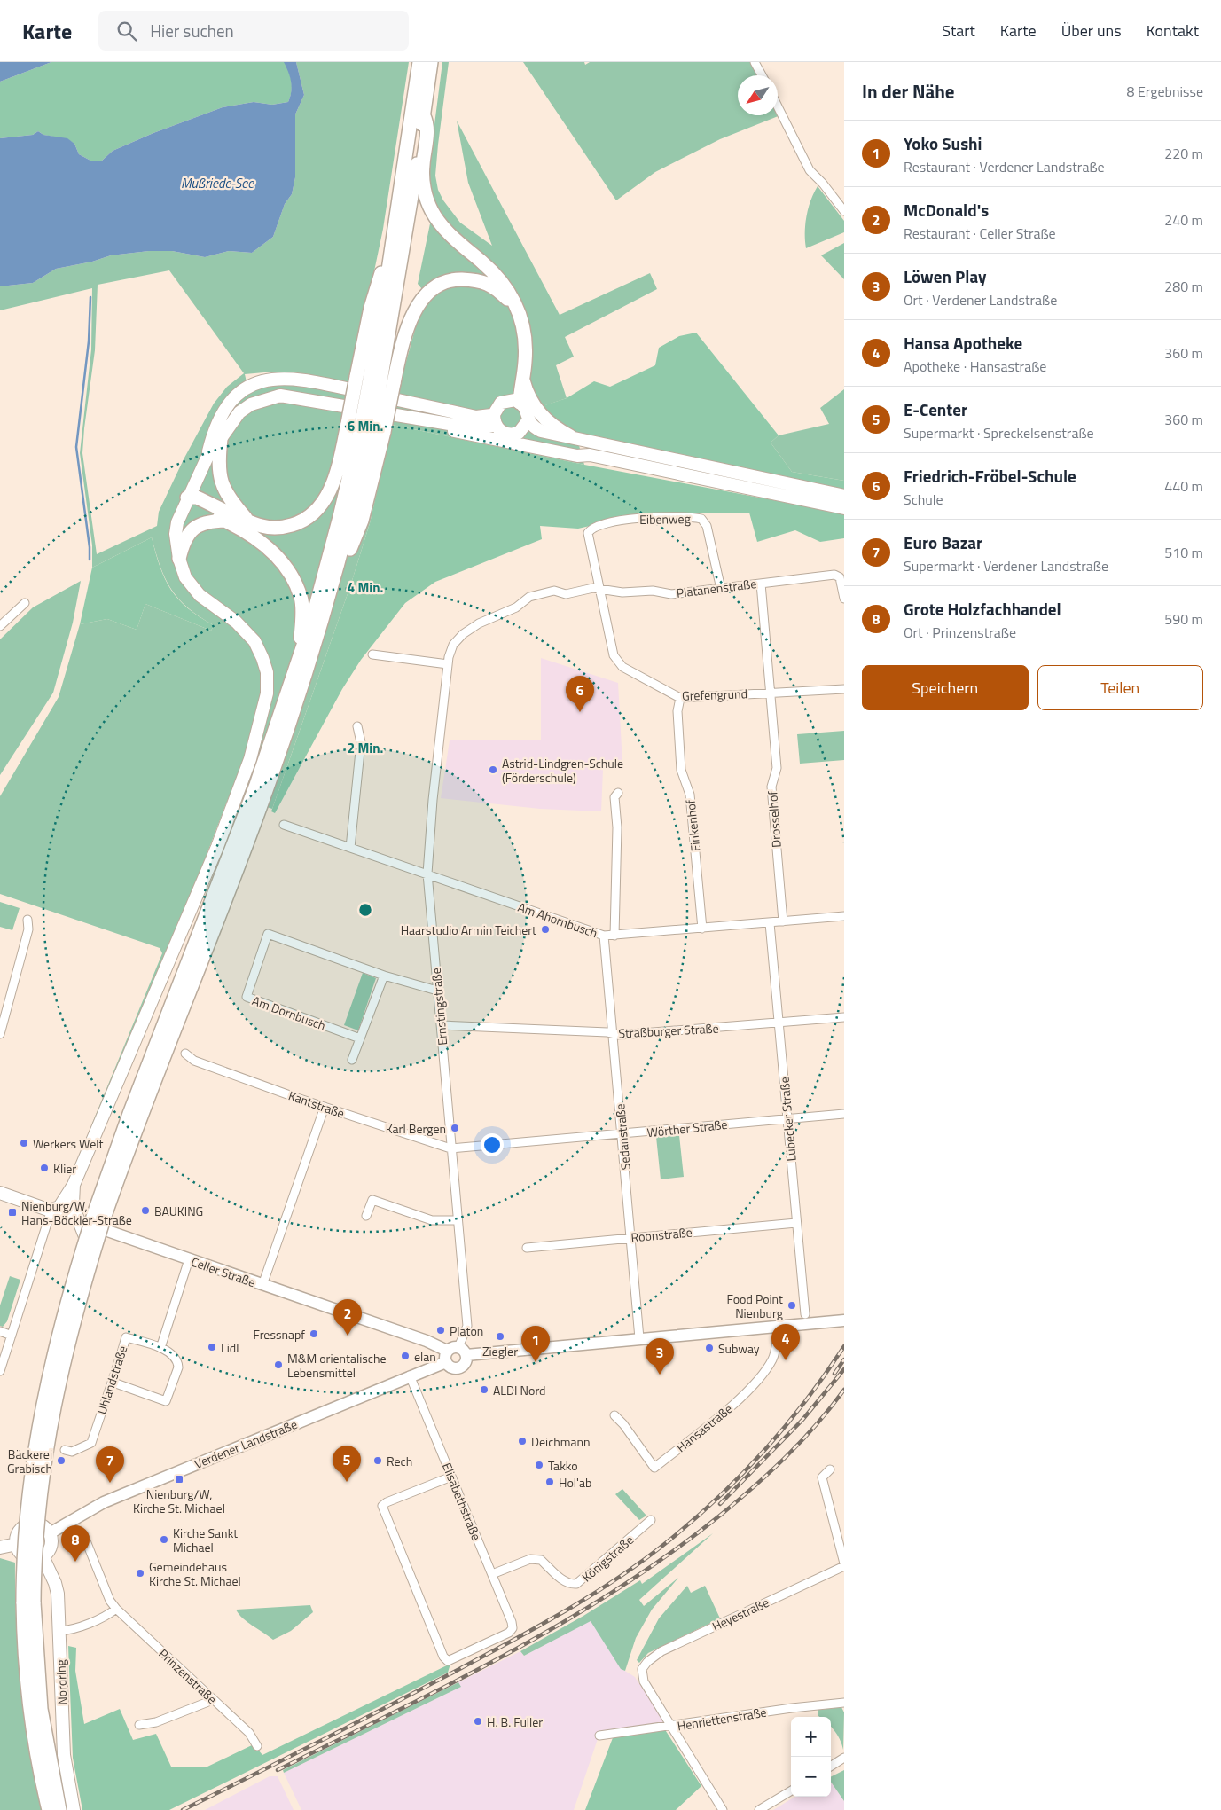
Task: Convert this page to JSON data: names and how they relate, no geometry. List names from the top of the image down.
{
  "streets": {
    "main road": ["Celler Straße", "Verdener Landstraße", "Nordring"],
    "street": [
      "Eibenweg",
      "Platanenstraße",
      "Grefengrund",
      "Drosselhof",
      "Finkenhof",
      "Am Ahornbusch",
      "Ernstingstraße",
      "Am Dornbusch",
      "Straßburger Straße",
      "Kantstraße",
      "Lübecker Straße",
      "Wörther Straße",
      "Sedanstraße",
      "Roonstraße",
      "Uhlandstraße",
      "Hansastraße",
      "Elisabethstraße",
      "Königstraße",
      "Heyestraße",
      "Prinzenstraße",
      "Henriettenstraße"
    ]
  },
  "crossings": [
    ["Eibenweg", "Platanenstraße"],
    ["Eibenweg", "Grefengrund"],
    ["Eibenweg", "Ernstingstraße"],
    ["Platanenstraße", "Grefengrund"],
    ["Platanenstraße", "Drosselhof"],
    ["Platanenstraße", "Ernstingstraße"],
    ["Grefengrund", "Drosselhof"],
    ["Grefengrund", "Finkenhof"],
    ["Grefengrund", "Ernstingstraße"],
    ["Drosselhof", "Am Ahornbusch"],
    ["Finkenhof", "Am Ahornbusch"],
    ["Am Ahornbusch", "Ernstingstraße"],
    ["Am Ahornbusch", "Lübecker Straße"],
    ["Am Ahornbusch", "Sedanstraße"],
    ["Ernstingstraße", "Am Dornbusch"],
    ["Ernstingstraße", "Straßburger Straße"],
    ["Ernstingstraße", "Kantstraße"],
    ["Ernstingstraße", "Wörther Straße"],
    ["Ernstingstraße", "Celler Straße"],
    ["Ernstingstraße", "Verdener Landstraße"],
    ["Straßburger Straße", "Lübecker Straße"],
    ["Straßburger Straße", "Sedanstraße"],
    ["Kantstraße", "Wörther Straße"],
    ["Lübecker Straße", "Wörther Straße"],
    ["Lübecker Straße", "Roonstraße"],
    ["Wörther Straße", "Sedanstraße"],
    ["Sedanstraße", "Roonstraße"],
    ["Celler Straße", "Verdener Landstraße"],
    ["Verdener Landstraße", "Elisabethstraße"],
    ["Verdener Landstraße", "Nordring"],
    ["Elisabethstraße", "Königstraße"],
    ["Heyestraße", "Henriettenstraße"]
  ],
  "water": ["Mußriede-See"],
  "places": {
    "other": [
      "Astrid-Lindgren-Schule (Förderschule)",
      "Haarstudio Armin Teichert",
      "Karl Bergen",
      "Werkers Welt",
      "Klier",
      "BAUKING",
      "Food Point Nienburg",
      "Platon",
      "Fressnapf",
      "Ziegler",
      "Lidl",
      "Subway",
      "elan",
      "M&M orientalische Lebensmittel",
      "ALDI Nord",
      "Deichmann",
      "Bäckerei Grabisch",
      "Rech",
      "Takko",
      "Hol'ab",
      "Kirche Sankt Michael",
      "Gemeindehaus Kirche St. Michael",
      "H. B. Fuller"
    ],
    "transit": ["Nienburg/W, Hans-Böckler-Straße", "Nienburg/W, Kirche St. Michael"]
  },
  "north": "bottom left",
  "page": {
    "header": "Karte",
    "search": "Hier suchen",
    "nav": [
      "Start",
      "Karte",
      "Über uns",
      "Kontakt"
    ],
    "heading": ["In der Nähe", "8 Ergebnisse"],
    "list": [
      {
        "mark": "1",
        "name": "Yoko Sushi",
        "note": "Restaurant · Verdener Landstraße",
        "value": "220 m"
      },
      {
        "mark": "2",
        "name": "McDonald's",
        "note": "Restaurant · Celler Straße",
        "value": "240 m"
      },
      {
        "mark": "3",
        "name": "Löwen Play",
        "note": "Ort · Verdener Landstraße",
        "value": "280 m"
      },
      {
        "mark": "4",
        "name": "Hansa Apotheke",
        "note": "Apotheke · Hansastraße",
        "value": "360 m"
      },
      {
        "mark": "5",
        "name": "E-Center",
        "note": "Supermarkt · Spreckelsenstraße",
        "value": "360 m"
      },
      {
        "mark": "6",
        "name": "Friedrich-Fröbel-Schule",
        "note": "Schule",
        "value": "440 m"
      },
      {
        "mark": "7",
        "name": "Euro Bazar",
        "note": "Supermarkt · Verdener Landstraße",
        "value": "510 m"
      },
      {
        "mark": "8",
        "name": "Grote Holzfachhandel",
        "note": "Ort · Prinzenstraße",
        "value": "590 m"
      }
    ],
    "buttons": ["Speichern", "Teilen"],
    "pins": [
      "6",
      "2",
      "4",
      "1",
      "3",
      "5",
      "7",
      "8"
    ],
    "map_buttons": ["+", "−"]
  },
  "rings": ["6 Min.", "4 Min.", "2 Min."]
}
